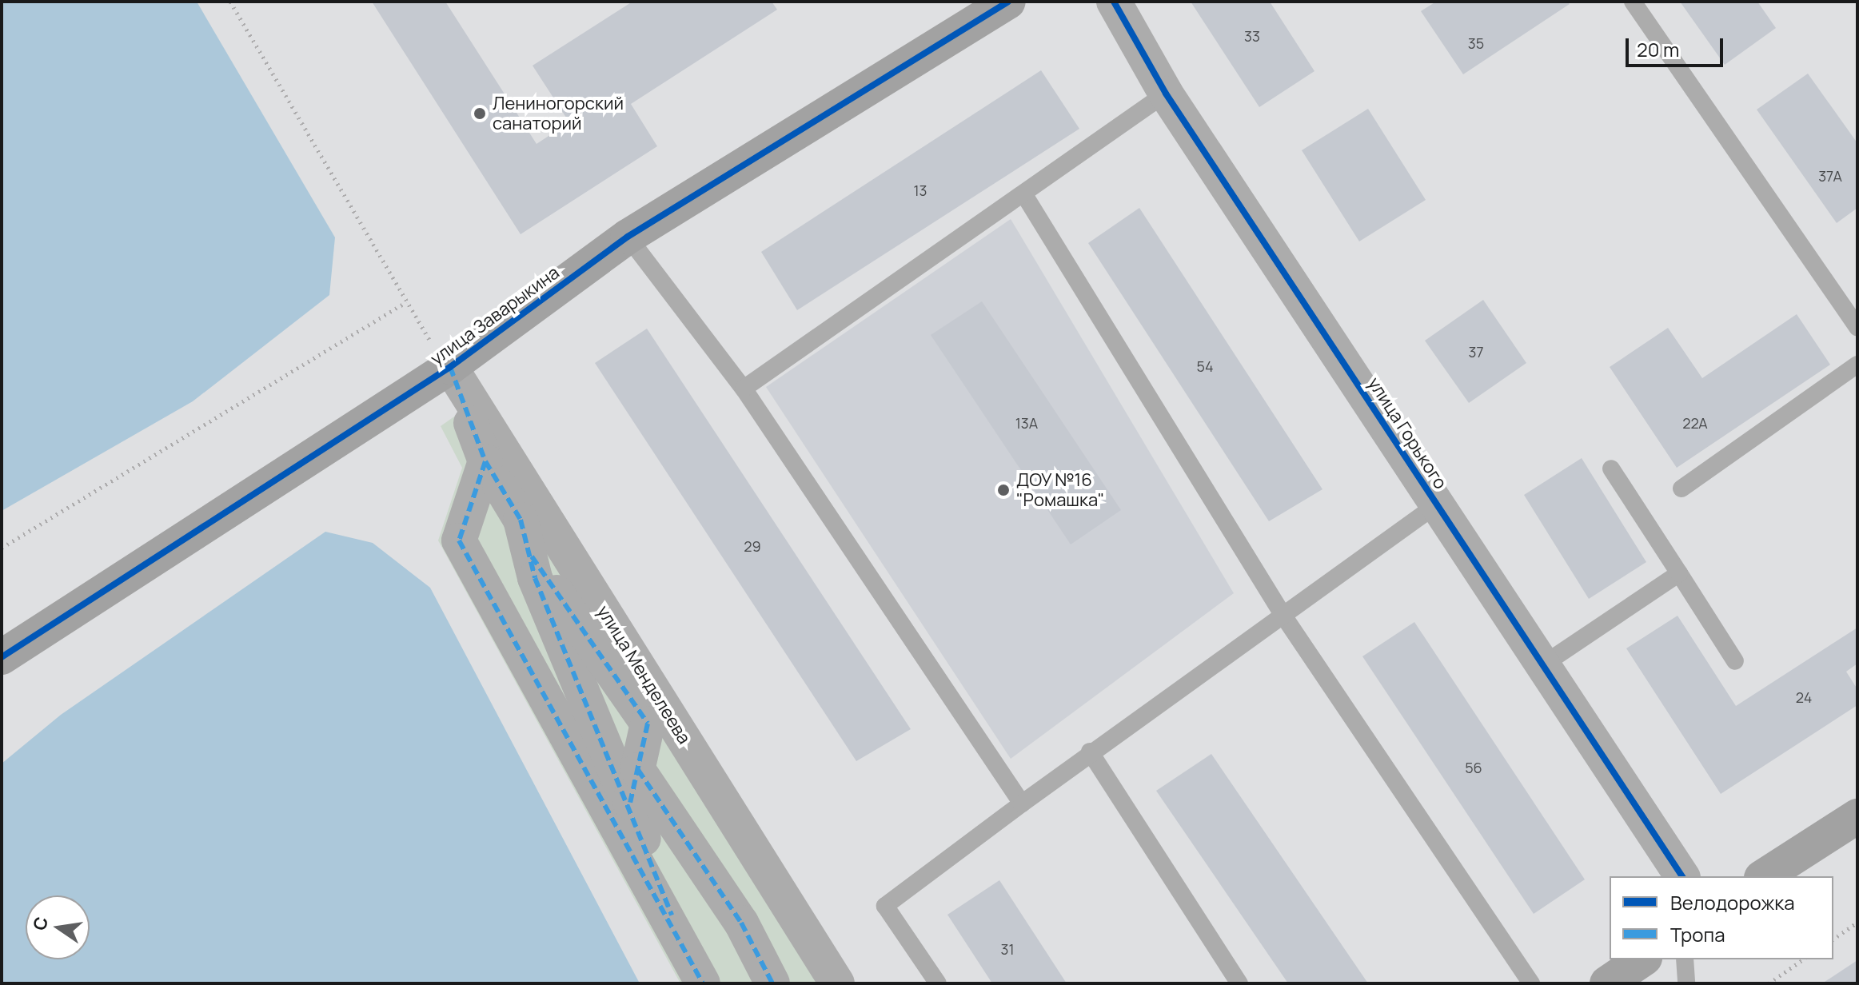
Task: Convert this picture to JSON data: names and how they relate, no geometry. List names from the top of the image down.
{
  "streets": {
    "street": ["улица Заварыкина", "улица Горького", "улица Менделеева"]
  },
  "crossings": [
    ["улица Заварыкина", "улица Менделеева"]
  ],
  "places": ["Лениногорский санаторий", "ДОУ №16 \"Ромашка\""],
  "house_numbers": [
    "33",
    "35",
    "37А",
    "13",
    "37",
    "54",
    "13А",
    "22А",
    "29",
    "24",
    "56",
    "31"
  ],
  "legend": ["Велодорожка", "Тропа"],
  "scale_bar": "20 m",
  "north": "left"
}
